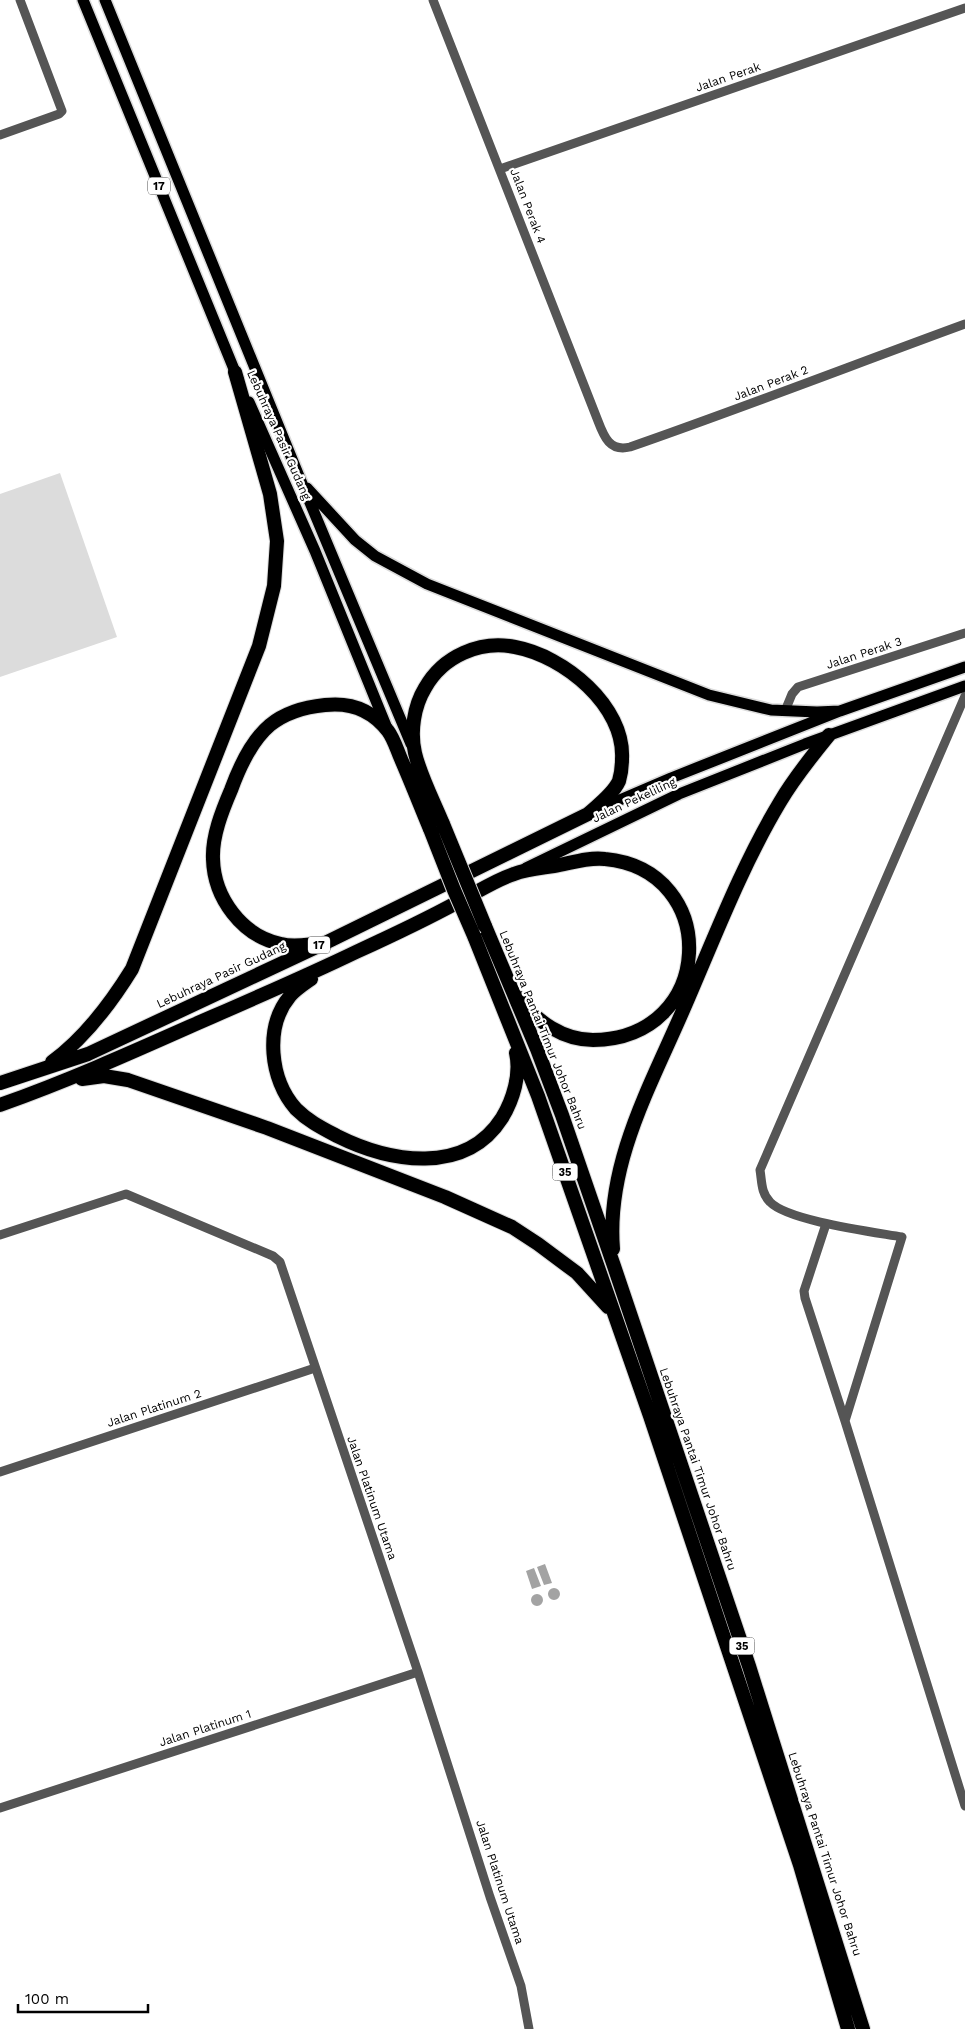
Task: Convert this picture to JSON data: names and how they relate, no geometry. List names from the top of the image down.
{
  "streets": {
    "highway": [
      "17",
      "Lebuhraya Pasir Gudang",
      "Jalan Pekeliling",
      "Lebuhraya Pantai Timur Johor Bahru",
      "35"
    ],
    "street": [
      "Jalan Perak",
      "Jalan Perak 4",
      "Jalan Perak 2",
      "Jalan Perak 3",
      "Jalan Platinum 2",
      "Jalan Platinum Utama",
      "Jalan Platinum 1"
    ]
  },
  "crossings": [
    ["Jalan Perak", "Jalan Perak 4"],
    ["17", "Lebuhraya Pasir Gudang"],
    ["17", "Jalan Pekeliling"],
    ["17", "Lebuhraya Pantai Timur Johor Bahru"],
    ["17", "35"],
    ["Jalan Perak 4", "Jalan Perak 2"],
    ["Lebuhraya Pasir Gudang", "Jalan Pekeliling"],
    ["Lebuhraya Pasir Gudang", "Lebuhraya Pantai Timur Johor Bahru"],
    ["Jalan Platinum 2", "Jalan Platinum Utama"],
    ["Jalan Platinum Utama", "Jalan Platinum 1"]
  ],
  "scale_bar": "100 m"
}
